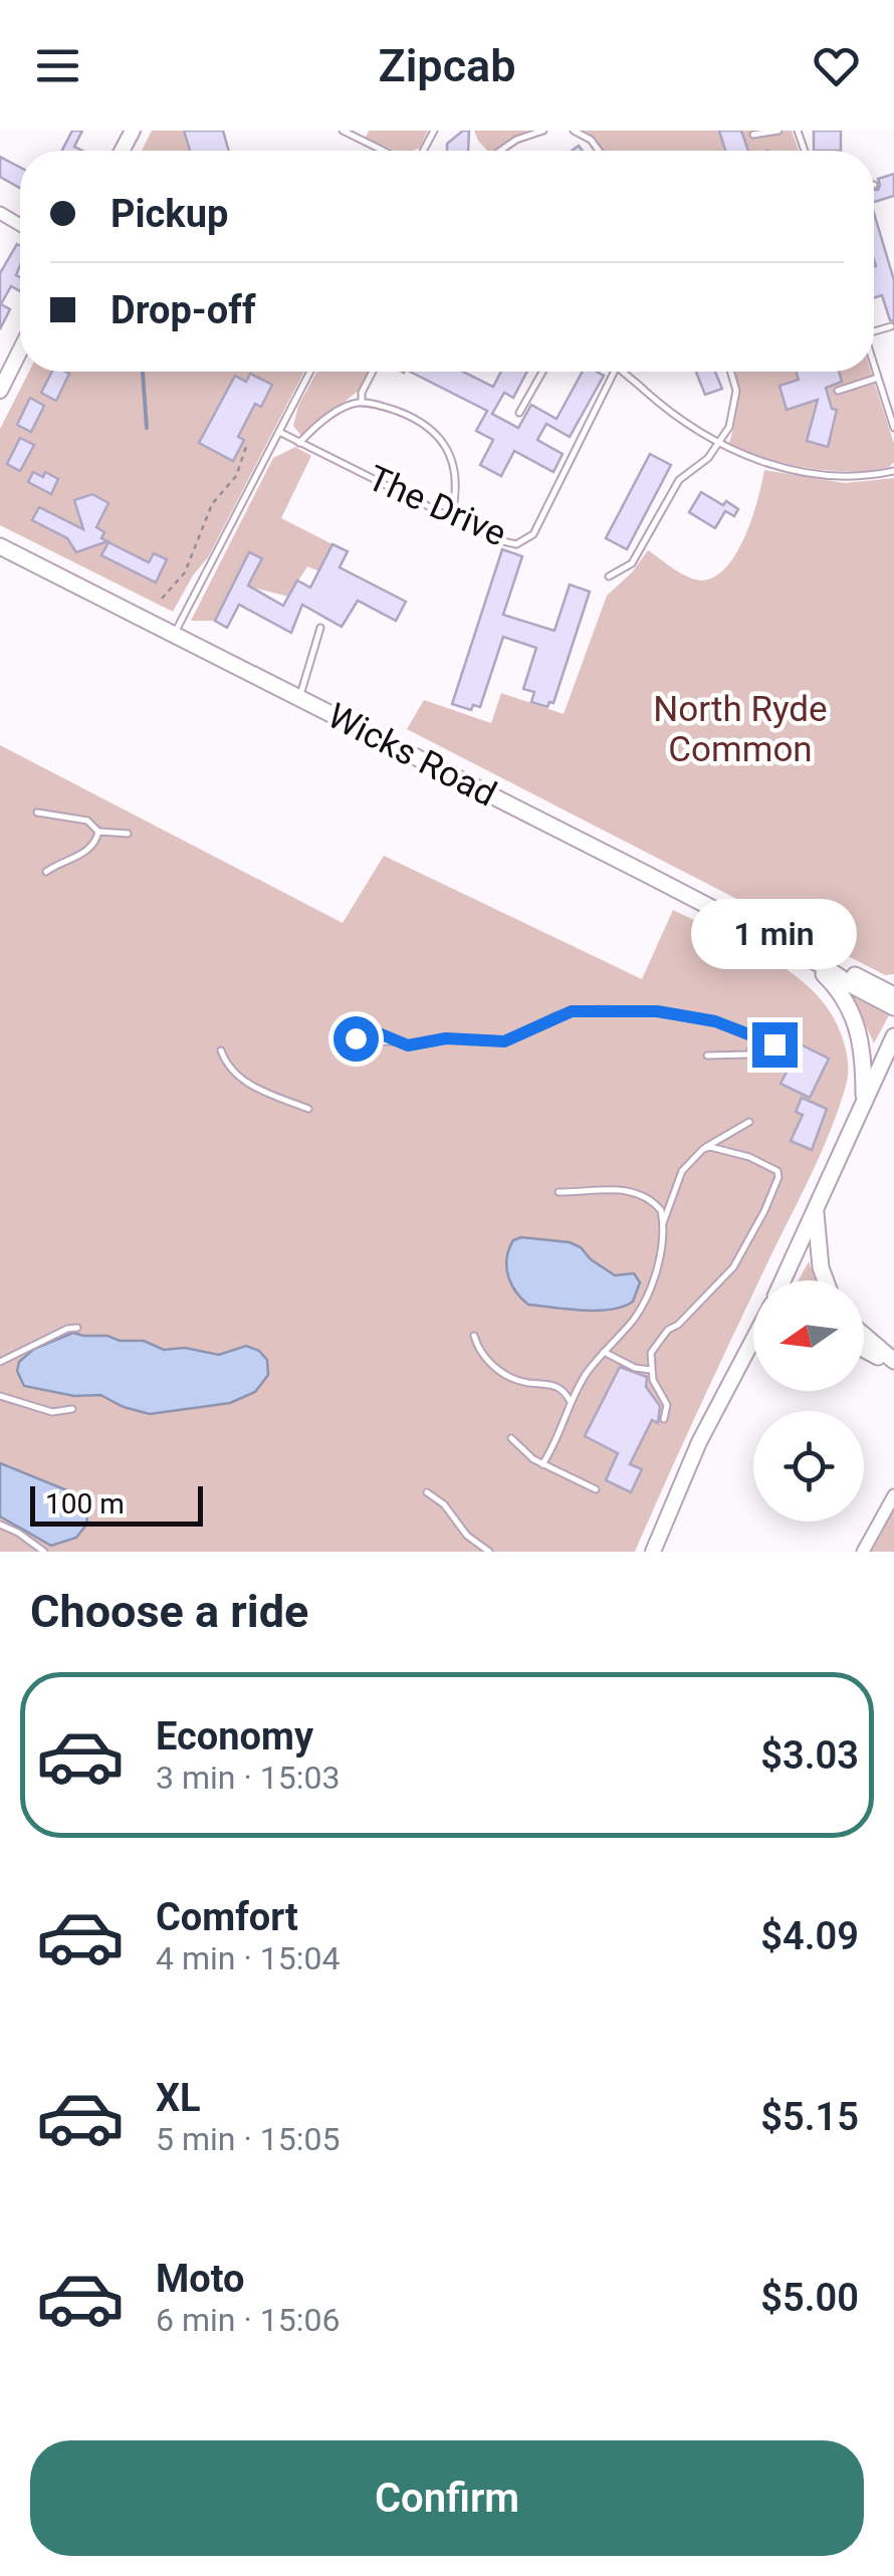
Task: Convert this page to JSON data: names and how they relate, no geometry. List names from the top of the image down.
{
  "streets": {
    "main road": ["Wicks Road"],
    "lane": ["The Drive"]
  },
  "parks": ["North Ryde Common"],
  "scale_bar": "100 m",
  "north": "left",
  "page": {
    "header": "Zipcab",
    "banner": ["Pickup", "Drop-off"],
    "bubble": "1 min",
    "scale": "100 m",
    "heading": "Choose a ride",
    "list": [
      {
        "name": "Economy",
        "note": "3 min · 15:03",
        "value": "$3.03"
      },
      {
        "name": "Comfort",
        "note": "4 min · 15:04",
        "value": "$4.09"
      },
      {
        "name": "XL",
        "note": "5 min · 15:05",
        "value": "$5.15"
      },
      {
        "name": "Moto",
        "note": "6 min · 15:06",
        "value": "$5.00"
      }
    ],
    "buttons": "Confirm"
  }
}
